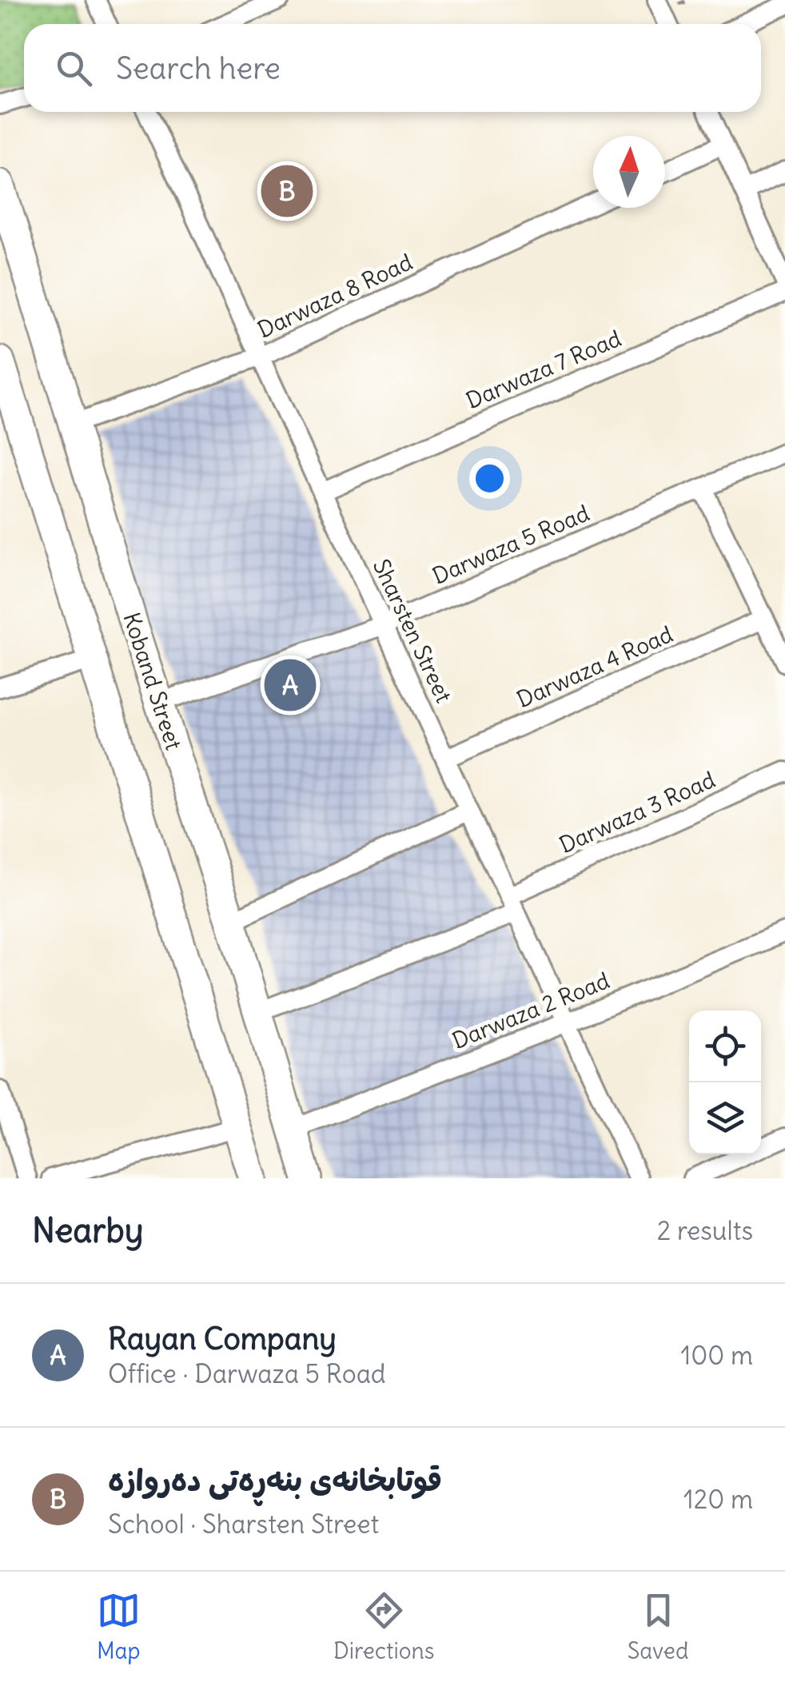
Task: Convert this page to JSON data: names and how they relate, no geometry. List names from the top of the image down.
{
  "streets": {
    "main road": ["Koband Street"],
    "street": [
      "Darwaza 8 Road",
      "Darwaza 7 Road",
      "Darwaza 5 Road",
      "Sharsten Street",
      "Darwaza 4 Road",
      "Darwaza 3 Road",
      "Darwaza 2 Road"
    ]
  },
  "crossings": [
    ["Darwaza 8 Road", "Sharsten Street"],
    ["Darwaza 8 Road", "Koband Street"],
    ["Darwaza 7 Road", "Sharsten Street"],
    ["Darwaza 5 Road", "Sharsten Street"],
    ["Darwaza 5 Road", "Koband Street"],
    ["Sharsten Street", "Darwaza 4 Road"],
    ["Sharsten Street", "Darwaza 3 Road"],
    ["Sharsten Street", "Darwaza 2 Road"],
    ["Koband Street", "Darwaza 3 Road"],
    ["Koband Street", "Darwaza 2 Road"]
  ],
  "north": "top",
  "page": {
    "search": "Search here",
    "pins": ["B", "A"],
    "heading": ["Nearby", "2 results"],
    "list": [
      {
        "mark": "A",
        "name": "Rayan Company",
        "note": "Office · Darwaza 5 Road",
        "value": "100 m"
      },
      {
        "mark": "B",
        "name": "قوتابخانەی بنەڕەتی دەروازە",
        "note": "School · Sharsten Street",
        "value": "120 m"
      }
    ],
    "nav": ["Map", "Directions", "Saved"]
  }
}
